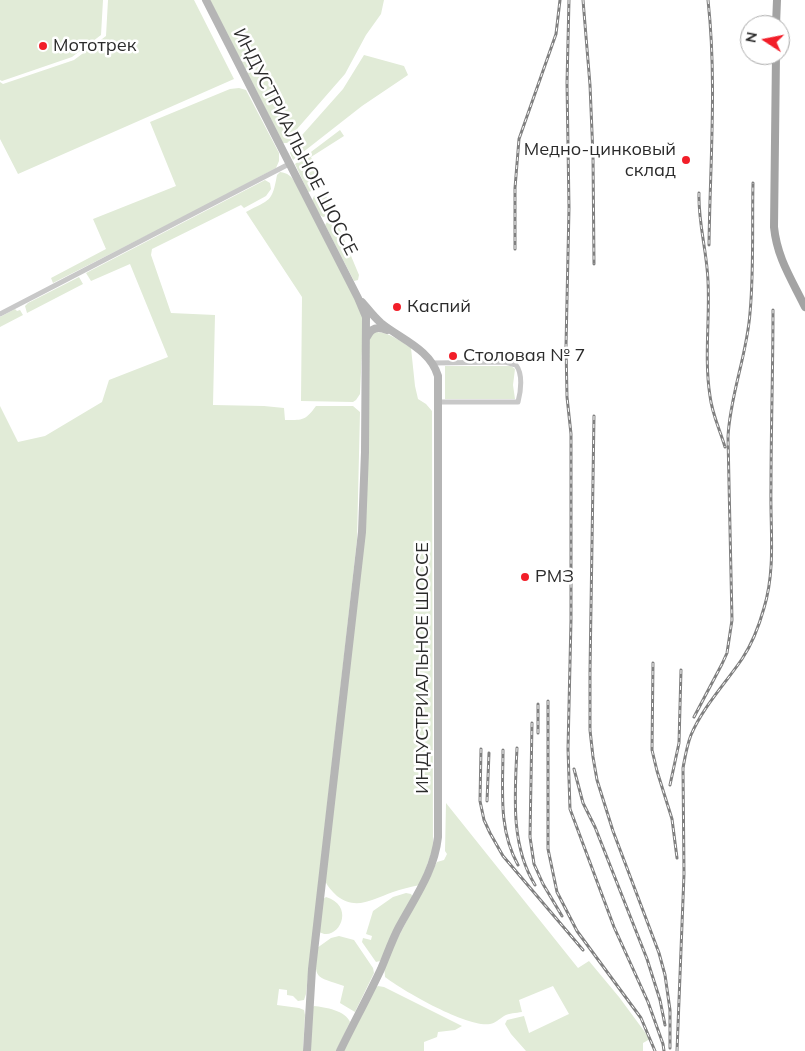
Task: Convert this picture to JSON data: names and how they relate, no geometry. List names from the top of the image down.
{
  "streets": {
    "main road": ["ИНДУСТРИАЛЬНОЕ ШОССЕ"]
  },
  "places": [
    "Мототрек",
    "Медно-цинковый склад",
    "Каспий",
    "Столовая № 7",
    "РМЗ"
  ],
  "north": "left"
}
